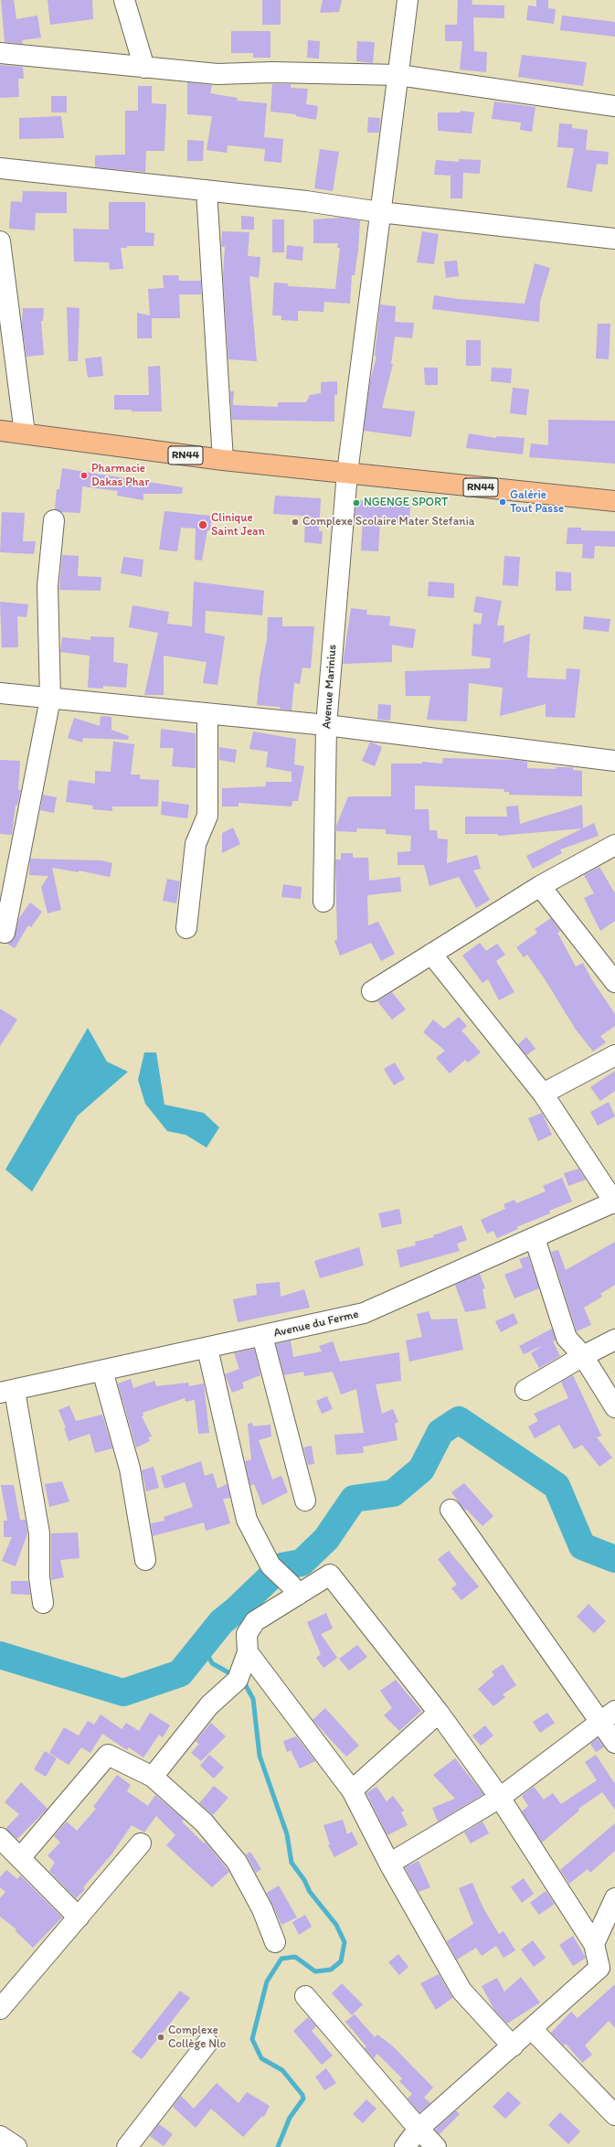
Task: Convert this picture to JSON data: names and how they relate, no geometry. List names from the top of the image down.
{
  "streets": {
    "main road": ["RN44"],
    "street": ["Avenue Marinius", "Avenue du Ferme"]
  },
  "crossings": [
    ["RN44", "Avenue Marinius"]
  ],
  "places": [
    "Pharmacie Dakas Phar",
    "Galérie Tout Passe",
    "NGENGE SPORT",
    "Complexe Scolaire Mater Stefania",
    "Clinique Saint Jean",
    "Complexe Collège Nlo"
  ]
}
